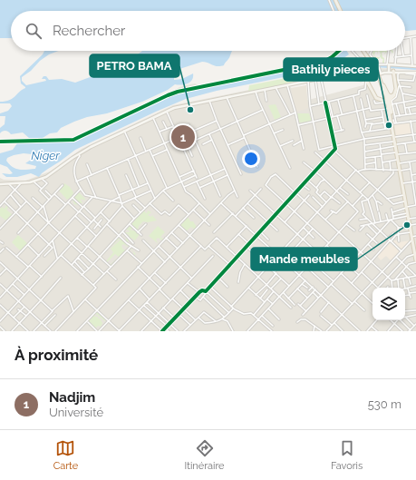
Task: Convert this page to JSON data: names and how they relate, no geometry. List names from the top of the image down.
{
  "water": ["Niger"],
  "places": ["PETRO BAMA", "Bathily pieces", "Mande meubles"],
  "page": {
    "search": "Rechercher",
    "pins": "1",
    "heading": "À proximité",
    "list": [
      {
        "mark": "1",
        "name": "Nadjim",
        "note": "Université",
        "value": "530 m"
      }
    ],
    "nav": ["Carte", "Itinéraire", "Favoris"]
  }
}
